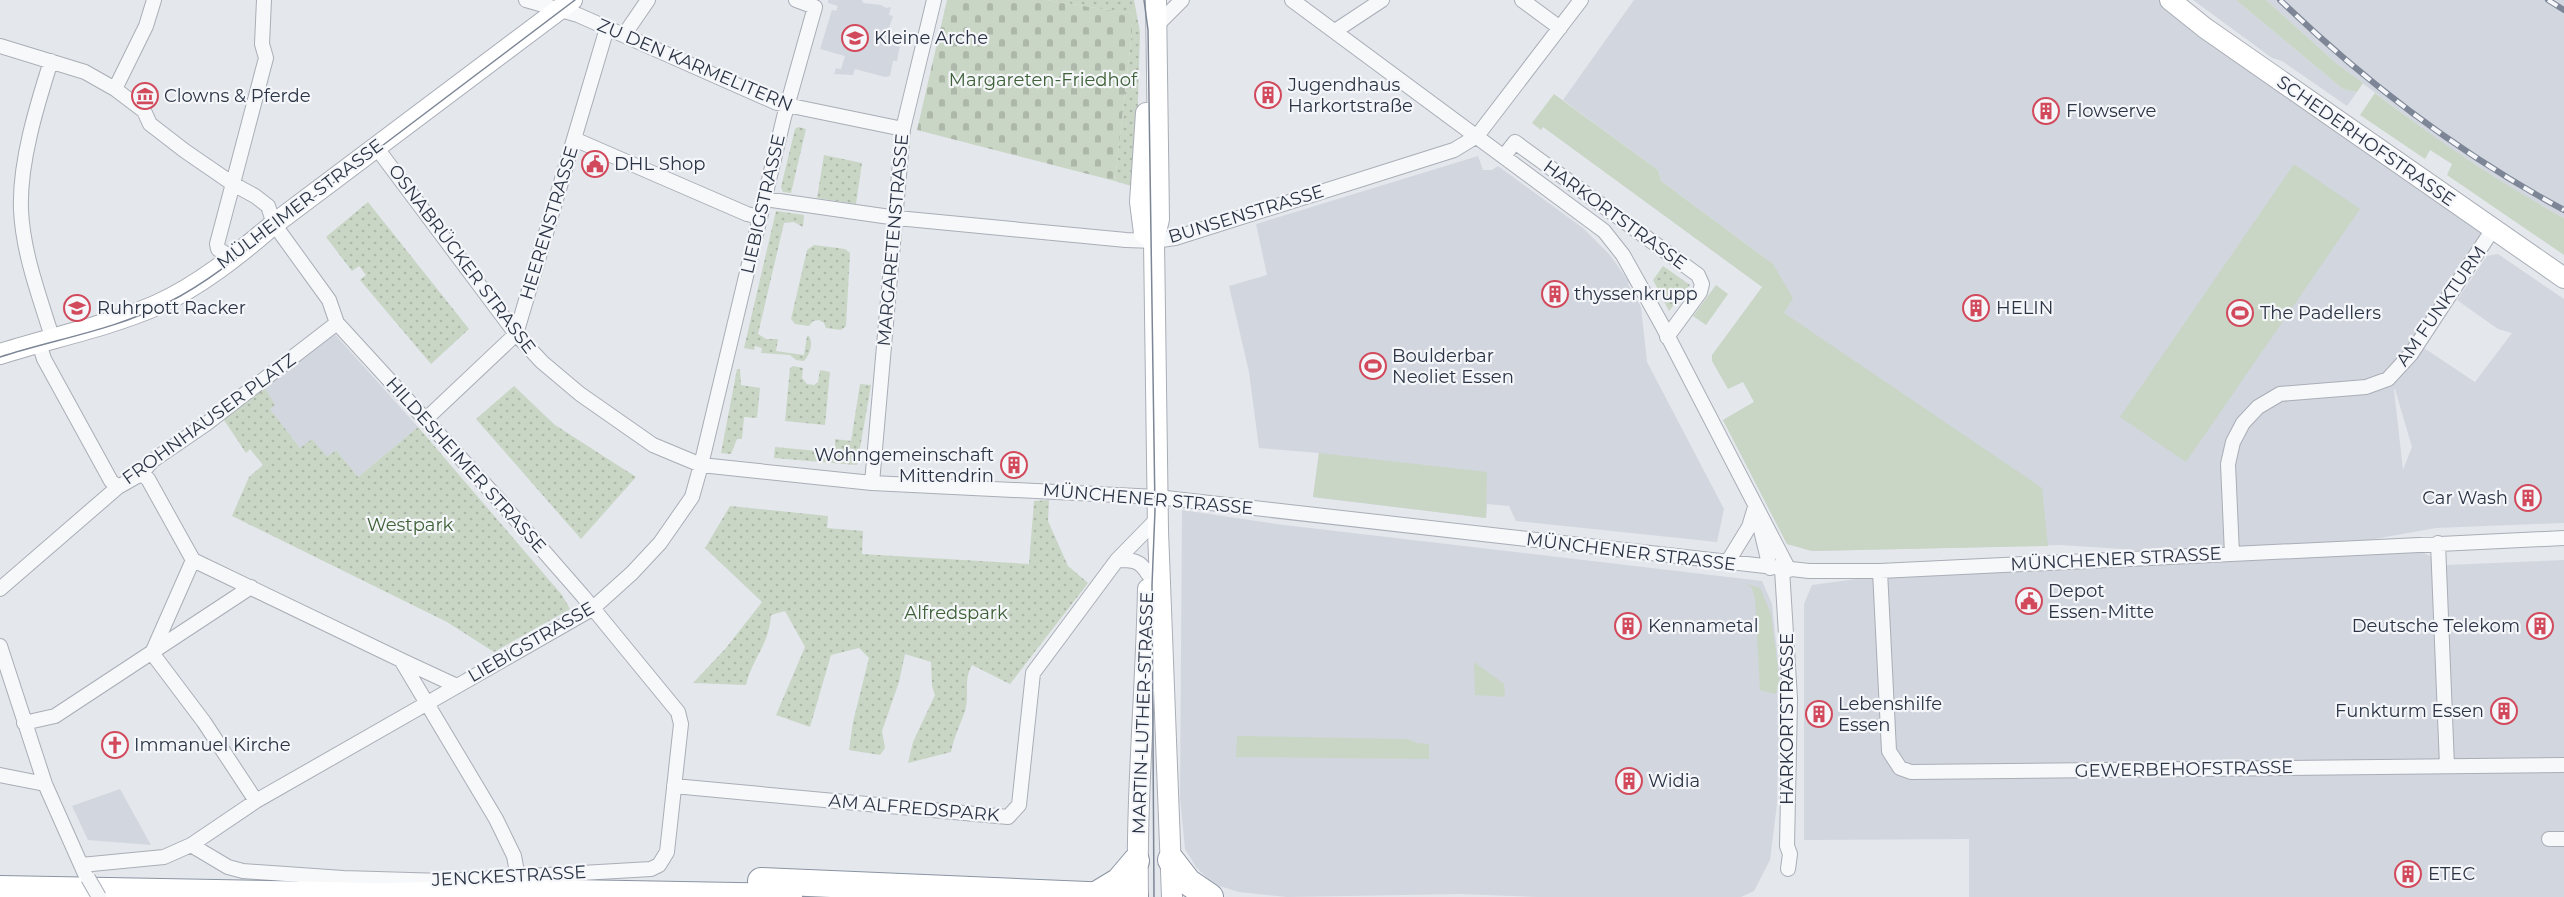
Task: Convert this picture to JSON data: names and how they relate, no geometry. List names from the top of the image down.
{
  "streets": {
    "main road": ["SCHEDERHOFSTRASSE", "MÜLHEIMER STRASSE", "MARTIN-LUTHER-STRASSE"],
    "street": [
      "ZU DEN KARMELITERN",
      "LIEBIGSTRASSE",
      "BUNSENSTRASSE",
      "HARKORTSTRASSE",
      "HEERENSTRASSE",
      "MARGARETENSTRASSE",
      "OSNABRÜCKER STRASSE",
      "AM FUNKTURM",
      "FROHNHAUSER PLATZ",
      "HILDESHEIMER STRASSE",
      "MÜNCHENER STRASSE",
      "GEWERBEHOFSTRASSE",
      "AM ALFREDSPARK",
      "JENCKESTRASSE"
    ]
  },
  "crossings": [
    ["ZU DEN KARMELITERN", "MÜLHEIMER STRASSE"],
    ["ZU DEN KARMELITERN", "LIEBIGSTRASSE"],
    ["ZU DEN KARMELITERN", "HEERENSTRASSE"],
    ["ZU DEN KARMELITERN", "MARGARETENSTRASSE"],
    ["SCHEDERHOFSTRASSE", "AM FUNKTURM"],
    ["MÜLHEIMER STRASSE", "OSNABRÜCKER STRASSE"],
    ["MÜLHEIMER STRASSE", "FROHNHAUSER PLATZ"],
    ["LIEBIGSTRASSE", "BUNSENSTRASSE"],
    ["LIEBIGSTRASSE", "OSNABRÜCKER STRASSE"],
    ["LIEBIGSTRASSE", "HILDESHEIMER STRASSE"],
    ["LIEBIGSTRASSE", "MÜNCHENER STRASSE"],
    ["LIEBIGSTRASSE", "JENCKESTRASSE"],
    ["BUNSENSTRASSE", "HARKORTSTRASSE"],
    ["BUNSENSTRASSE", "MARGARETENSTRASSE"],
    ["BUNSENSTRASSE", "MARTIN-LUTHER-STRASSE"],
    ["HARKORTSTRASSE", "MÜNCHENER STRASSE"],
    ["HEERENSTRASSE", "OSNABRÜCKER STRASSE"],
    ["MARGARETENSTRASSE", "MÜNCHENER STRASSE"],
    ["OSNABRÜCKER STRASSE", "MÜNCHENER STRASSE"],
    ["AM FUNKTURM", "MÜNCHENER STRASSE"],
    ["FROHNHAUSER PLATZ", "HILDESHEIMER STRASSE"],
    ["MÜNCHENER STRASSE", "MARTIN-LUTHER-STRASSE"],
    ["MÜNCHENER STRASSE", "GEWERBEHOFSTRASSE"],
    ["MARTIN-LUTHER-STRASSE", "AM ALFREDSPARK"],
    ["AM ALFREDSPARK", "JENCKESTRASSE"]
  ],
  "parks": ["Margareten-Friedhof", "Westpark", "Alfredspark"],
  "places": {
    "school or university": ["Kleine Arche", "Ruhrpott Racker"],
    "building": [
      "Jugendhaus Harkortstraße",
      "Flowserve",
      "thyssenkrupp",
      "HELIN",
      "Wohngemeinschaft Mittendrin",
      "Car Wash",
      "Kennametal",
      "Deutsche Telekom",
      "Funkturm Essen",
      "Lebenshilfe Essen",
      "Widia",
      "ETEC"
    ],
    "museum": ["Clowns & Pferde"],
    "public building": ["DHL Shop", "Depot Essen-Mitte"],
    "sports": ["The Padellers", "Boulderbar Neoliet Essen"],
    "church": ["Immanuel Kirche"]
  }
}
